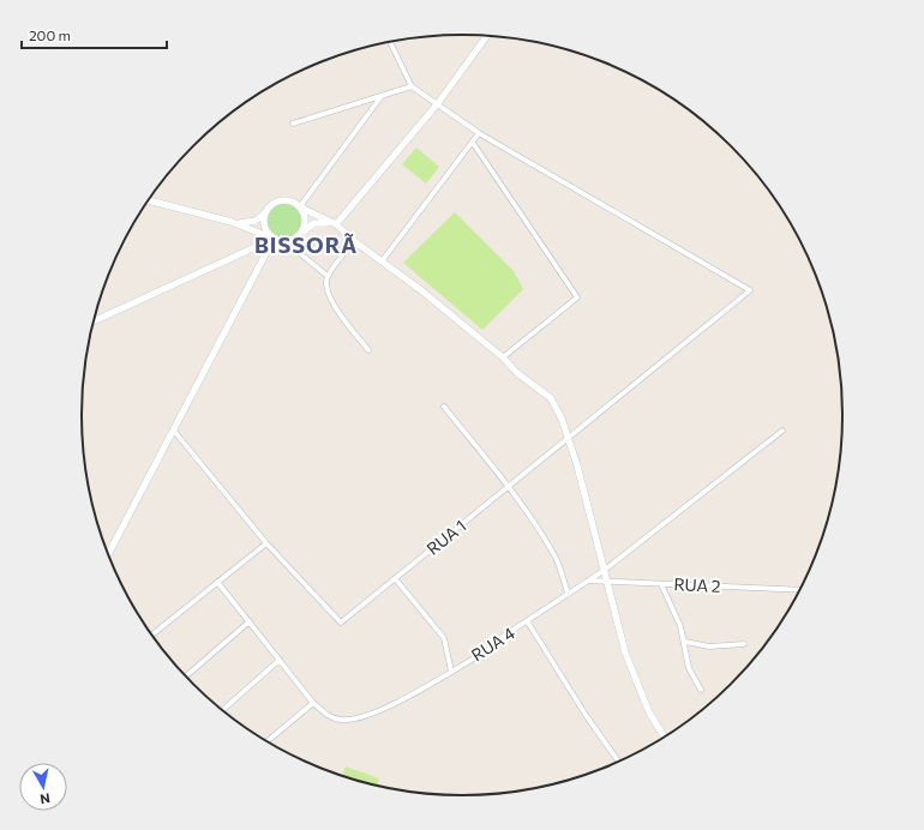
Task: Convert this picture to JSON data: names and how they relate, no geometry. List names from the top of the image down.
{
  "streets": {
    "street": ["RUA 1", "RUA 2", "RUA 4"]
  },
  "crossings": [
    ["RUA 2", "RUA 4"]
  ],
  "districts": ["BISSORÃ"],
  "scale_bar": "200 m",
  "north": "bottom"
}
